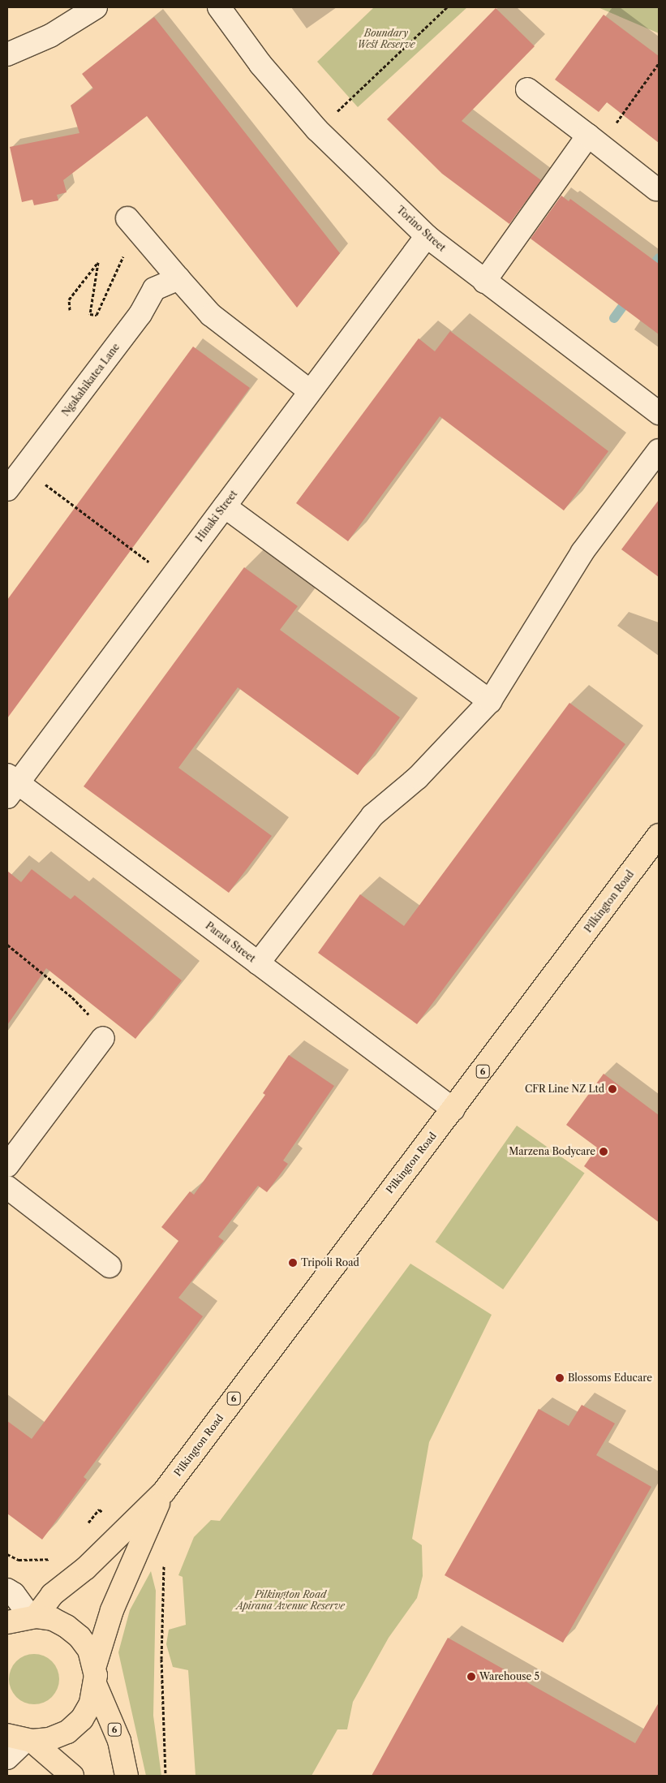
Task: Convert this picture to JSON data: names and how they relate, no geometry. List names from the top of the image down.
{
  "streets": {
    "main road": ["Pilkington Road", "6"],
    "street": [
      "Torino Street",
      "Ngakahikatea Lane",
      "Hinaki Street",
      "Parata Street"
    ]
  },
  "crossings": [
    ["Torino Street", "Hinaki Street"],
    ["Hinaki Street", "Parata Street"],
    ["Pilkington Road", "Parata Street"],
    ["Pilkington Road", "6"]
  ],
  "parks": ["Boundary West Reserve", "Pilkington Road Apirana Avenue Reserve"],
  "places": [
    "CFR Line NZ Ltd",
    "Marzena Bodycare",
    "Tripoli Road",
    "Blossoms Educare",
    "Warehouse 5"
  ]
}
